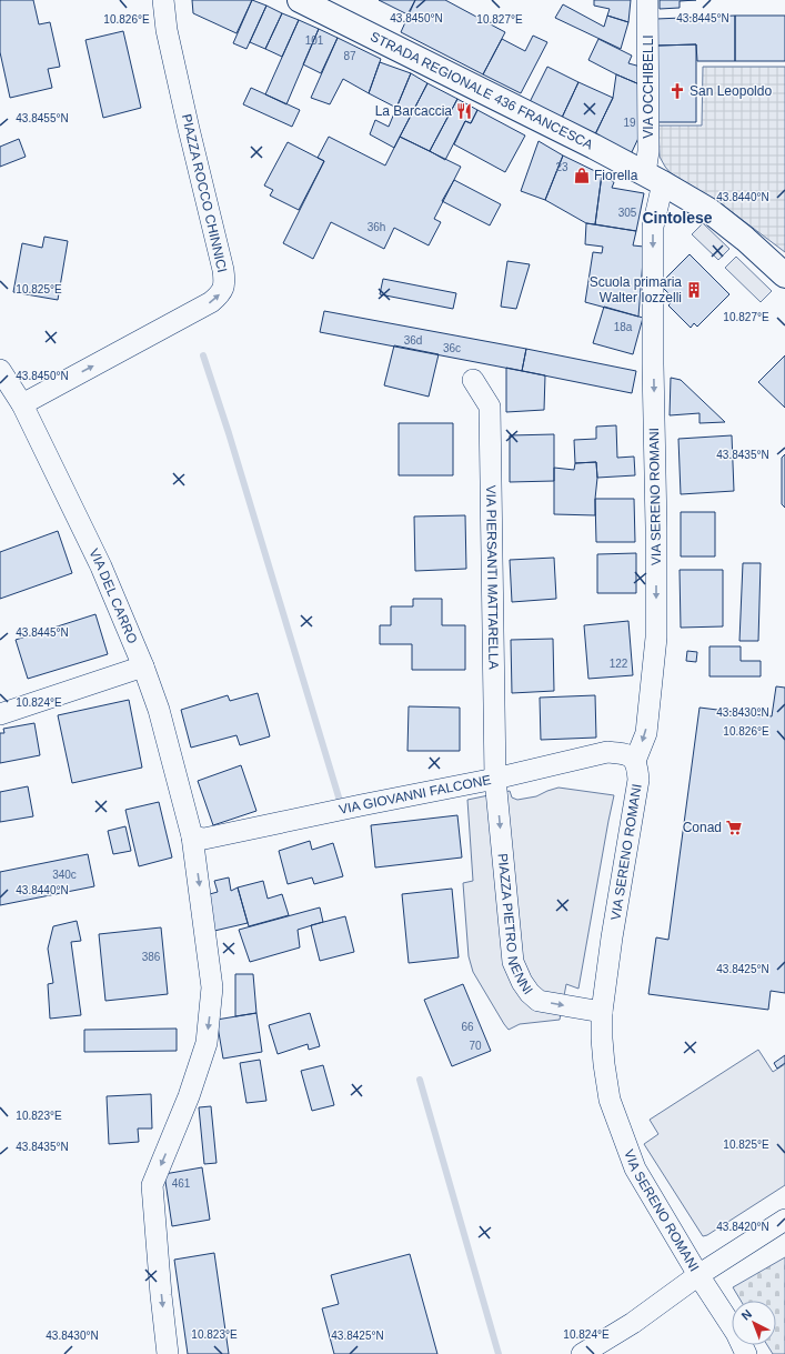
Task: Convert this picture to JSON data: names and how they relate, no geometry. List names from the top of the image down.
{
  "streets": {
    "street": [
      "VIA OCCHIBELLI",
      "STRADA REGIONALE 436 FRANCESCA",
      "PIAZZA ROCCO CHINNICI",
      "VIA SERENO ROMANI",
      "VIA PIERSANTI MATTARELLA",
      "VIA DEL CARRO",
      "VIA GIOVANNI FALCONE",
      "PIAZZA PIETRO NENNI"
    ]
  },
  "crossings": [
    ["VIA OCCHIBELLI", "STRADA REGIONALE 436 FRANCESCA"],
    ["VIA OCCHIBELLI", "VIA SERENO ROMANI"],
    ["STRADA REGIONALE 436 FRANCESCA", "VIA SERENO ROMANI"],
    ["PIAZZA ROCCO CHINNICI", "VIA DEL CARRO"],
    ["VIA SERENO ROMANI", "VIA GIOVANNI FALCONE"],
    ["VIA SERENO ROMANI", "PIAZZA PIETRO NENNI"],
    ["VIA PIERSANTI MATTARELLA", "VIA GIOVANNI FALCONE"],
    ["VIA PIERSANTI MATTARELLA", "PIAZZA PIETRO NENNI"],
    ["VIA DEL CARRO", "VIA GIOVANNI FALCONE"],
    ["VIA GIOVANNI FALCONE", "PIAZZA PIETRO NENNI"]
  ],
  "one_way": [
    "PIAZZA ROCCO CHINNICI",
    "VIA SERENO ROMANI",
    "VIA DEL CARRO",
    "PIAZZA PIETRO NENNI"
  ],
  "districts": ["Cintolese"],
  "places": {
    "church": ["San Leopoldo"],
    "restaurant": ["La Barcaccia"],
    "shop": ["Fiorella"],
    "building": ["Scuola primaria Walter Iozzelli"],
    "supermarket": ["Conad"]
  },
  "house_numbers": [
    "101",
    "87",
    "19",
    "23",
    "305",
    "36h",
    "18a",
    "36d",
    "36c",
    "122",
    "340c",
    "386",
    "66",
    "70",
    "461"
  ],
  "north": "top left",
  "coordinates": [
    "43.8450°N",
    "43.8445°N",
    "10.827°E",
    "10.826°E",
    "43.8455°N",
    "43.8440°N",
    "10.825°E",
    "43.8435°N",
    "10.824°E",
    "43.8430°N",
    "43.8425°N",
    "10.823°E",
    "43.8420°N"
  ]
}
